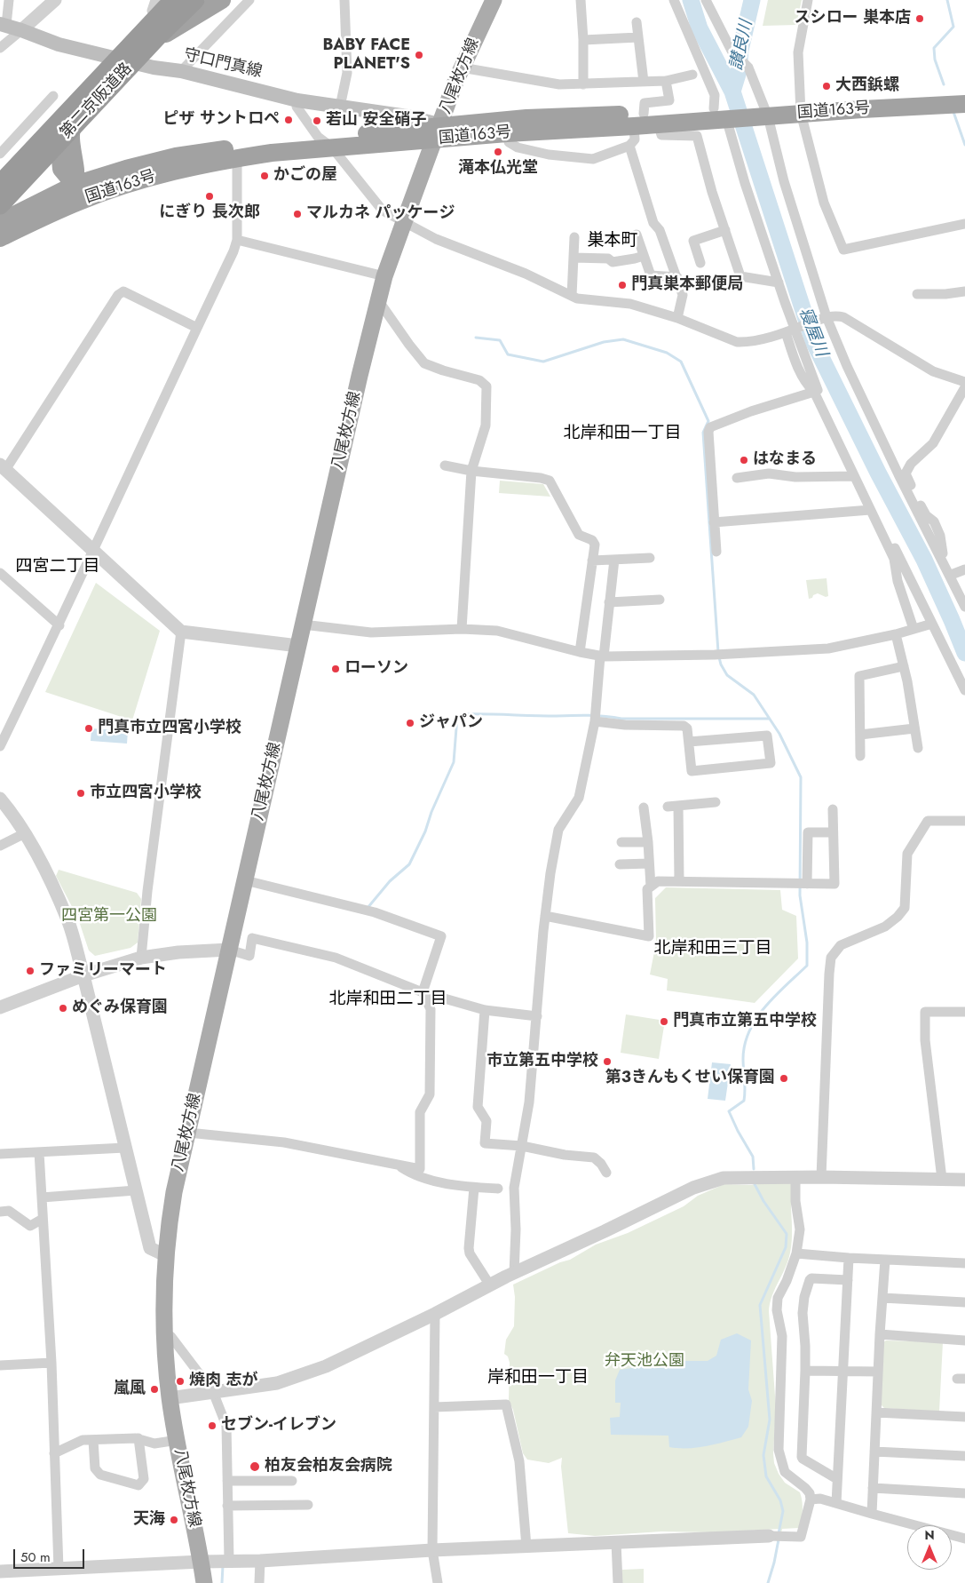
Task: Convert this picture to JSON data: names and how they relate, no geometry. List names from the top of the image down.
{
  "streets": {
    "highway": ["第二京阪道路", "国道163号"],
    "main road": ["守口門真線", "八尾枚方線"]
  },
  "crossings": [
    ["守口門真線", "国道163号"],
    ["八尾枚方線", "国道163号"]
  ],
  "districts": [
    "巣本町",
    "北岸和田一丁目",
    "四宮二丁目",
    "北岸和田三丁目",
    "北岸和田二丁目",
    "岸和田一丁目"
  ],
  "water": ["讃良川", "寝屋川"],
  "parks": ["四宮第一公園", "弁天池公園"],
  "places": [
    "スシロー 巣本店",
    "BABY FACE PLANET'S",
    "大西鋲螺",
    "ピザ サントロペ",
    "若山 安全硝子",
    "滝本仏光堂",
    "かごの屋",
    "にぎり 長次郎",
    "マルカネ パッケージ",
    "門真巣本郵便局",
    "はなまる",
    "ローソン",
    "ジャパン",
    "門真市立四宮小学校",
    "市立四宮小学校",
    "ファミリーマート",
    "めぐみ保育園",
    "門真市立第五中学校",
    "市立第五中学校",
    "第３きんもくせい保育園",
    "焼肉 志が",
    "嵐風",
    "セブン-イレブン",
    "柏友会柏友会病院",
    "天海"
  ],
  "scale_bar": "50 m",
  "north": "top"
}
